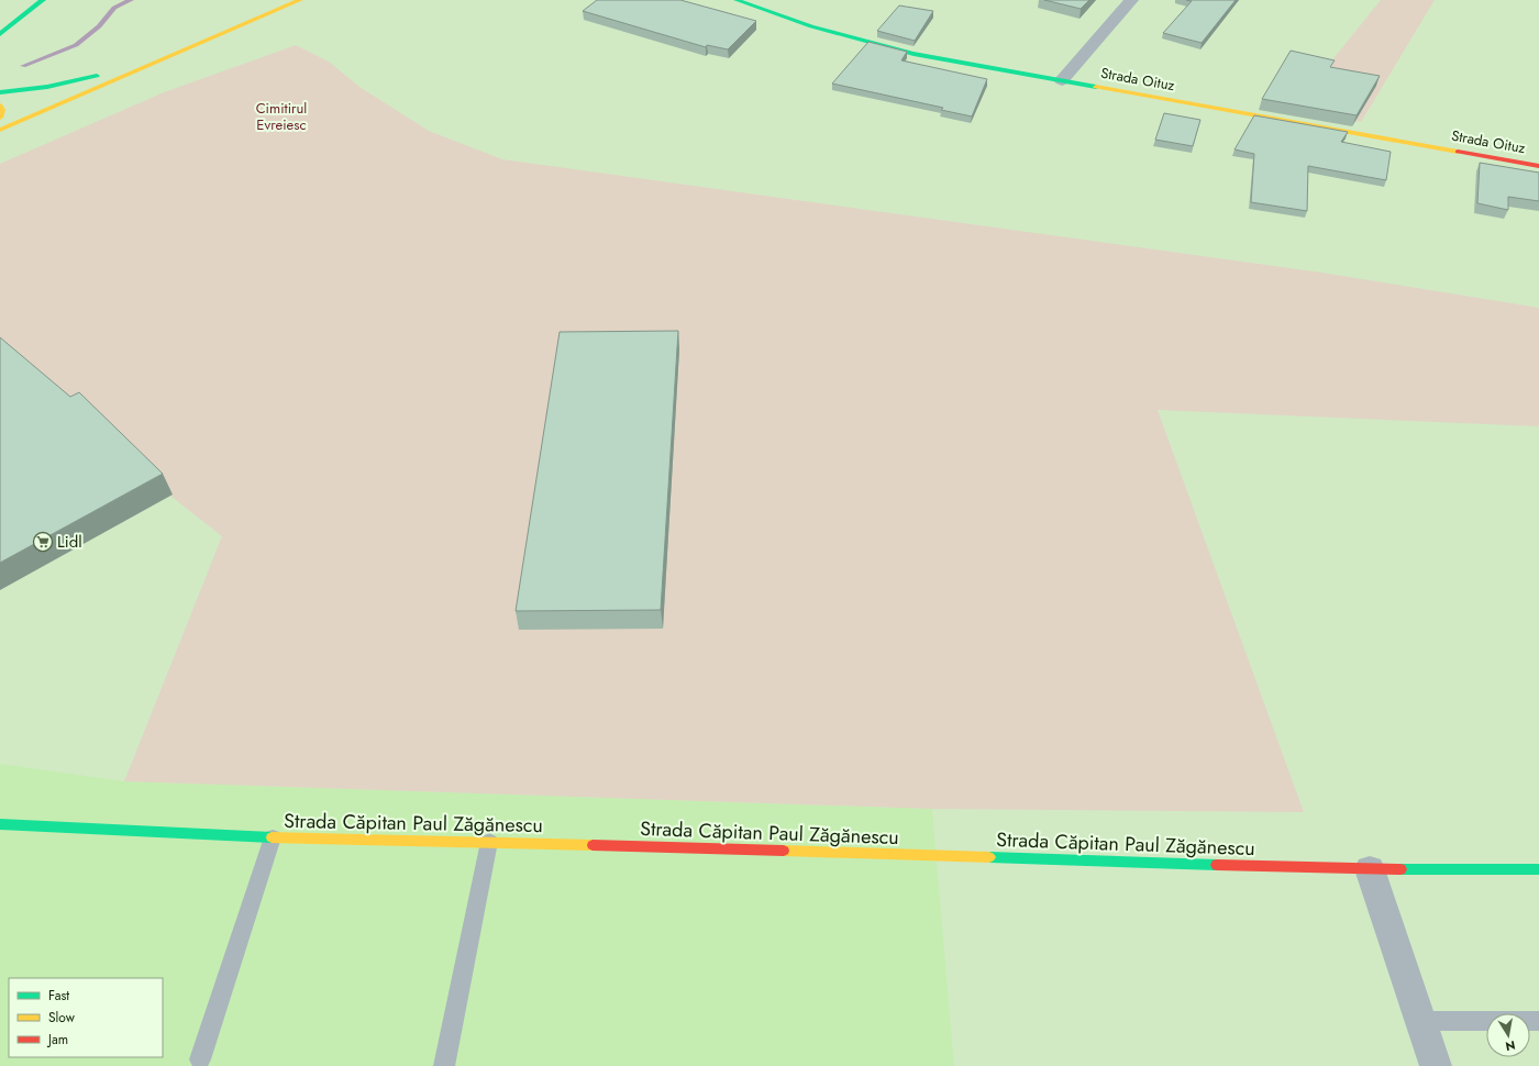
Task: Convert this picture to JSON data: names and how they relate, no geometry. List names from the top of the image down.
{
  "streets": {
    "street": ["Strada Oituz", "Strada Căpitan Paul Zăgănescu"]
  },
  "parks": ["Cimitirul Evreiesc"],
  "places": {
    "supermarket": ["Lidl"]
  },
  "legend": ["Fast", "Slow", "Jam"],
  "north": "bottom"
}
